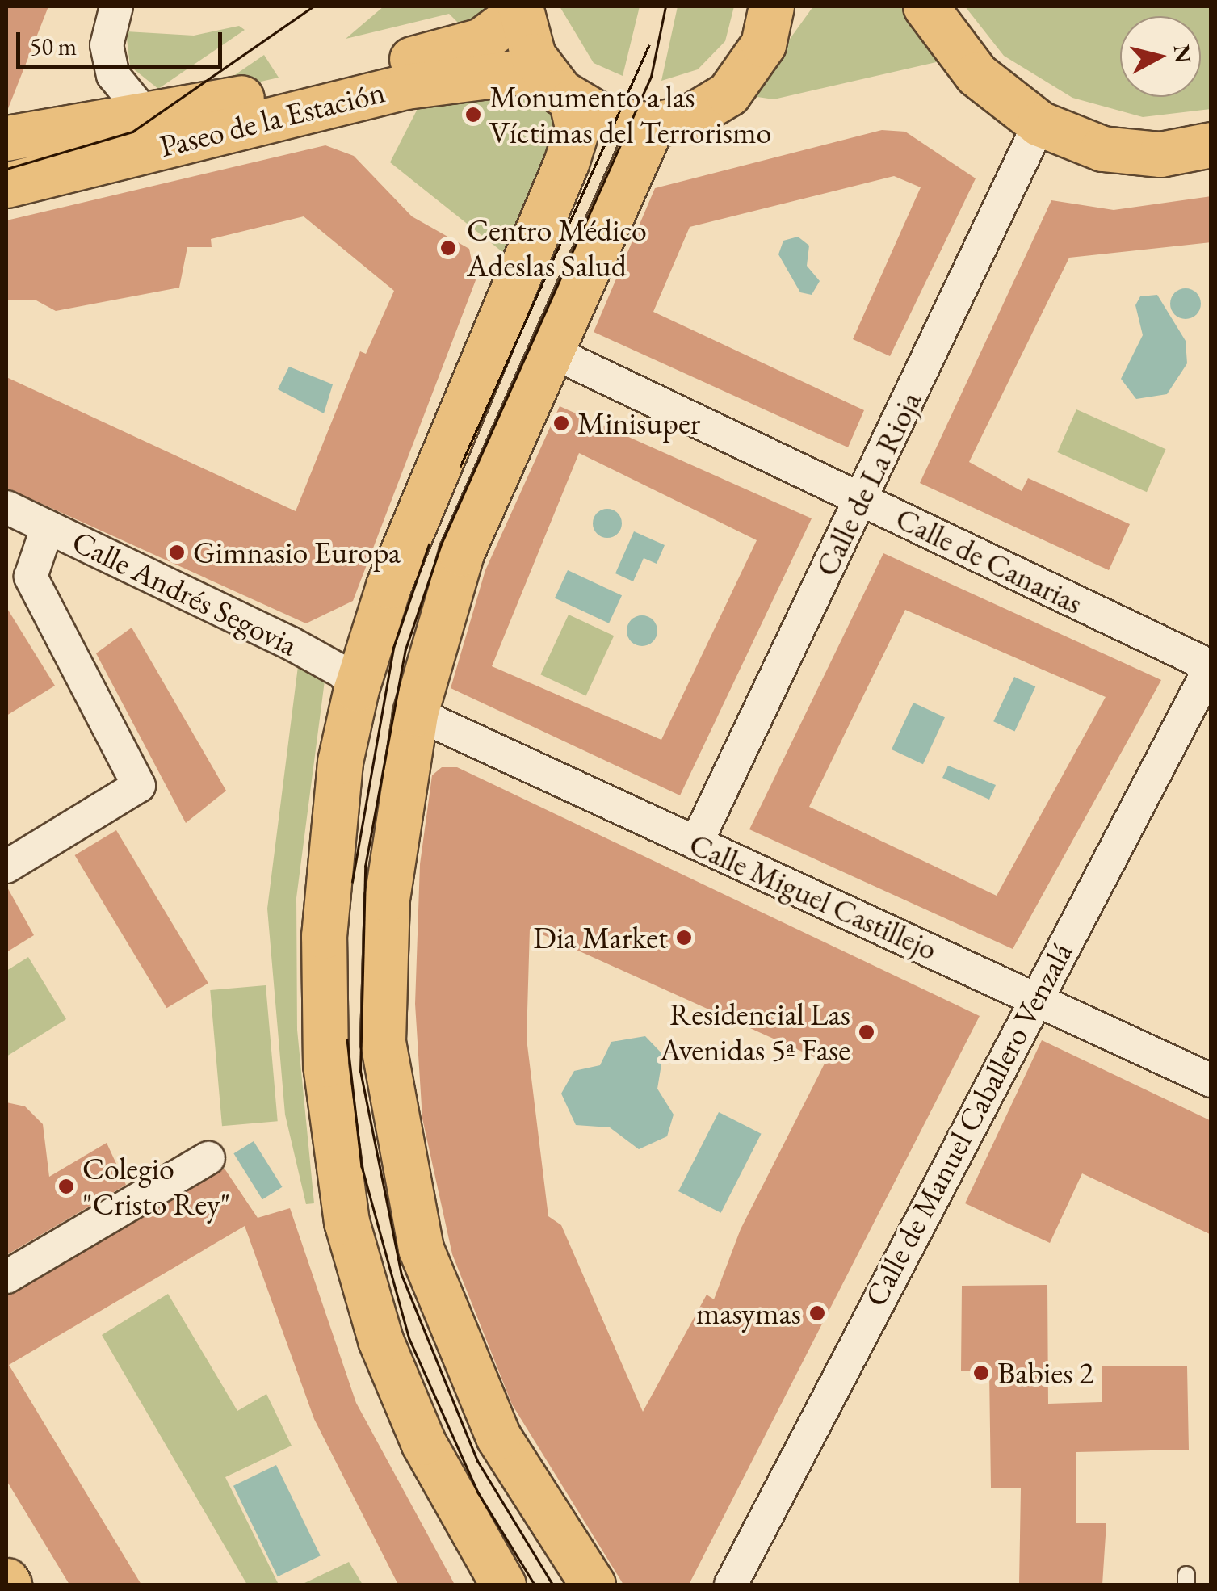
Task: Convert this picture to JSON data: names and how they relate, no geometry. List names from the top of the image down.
{
  "streets": {
    "main road": ["Paseo de la Estación"],
    "street": [
      "Calle de La Rioja",
      "Calle de Canarias",
      "Calle Andrés Segovia",
      "Calle Miguel Castillejo",
      "Calle de Manuel Caballero Venzalá"
    ]
  },
  "crossings": [
    ["Calle de La Rioja", "Calle de Canarias"],
    ["Calle de La Rioja", "Calle Miguel Castillejo"],
    ["Calle de Canarias", "Calle de Manuel Caballero Venzalá"],
    ["Calle Miguel Castillejo", "Calle de Manuel Caballero Venzalá"]
  ],
  "places": [
    "Monumento a las Víctimas del Terrorismo",
    "Centro Médico Adeslas Salud",
    "Minisuper",
    "Gimnasio Europa",
    "Dia Market",
    "Residencial Las Avenidas 5ª Fase",
    "Colegio \"Cristo Rey\"",
    "masymas",
    "Babies 2"
  ],
  "scale_bar": "50 m",
  "north": "right"
}
